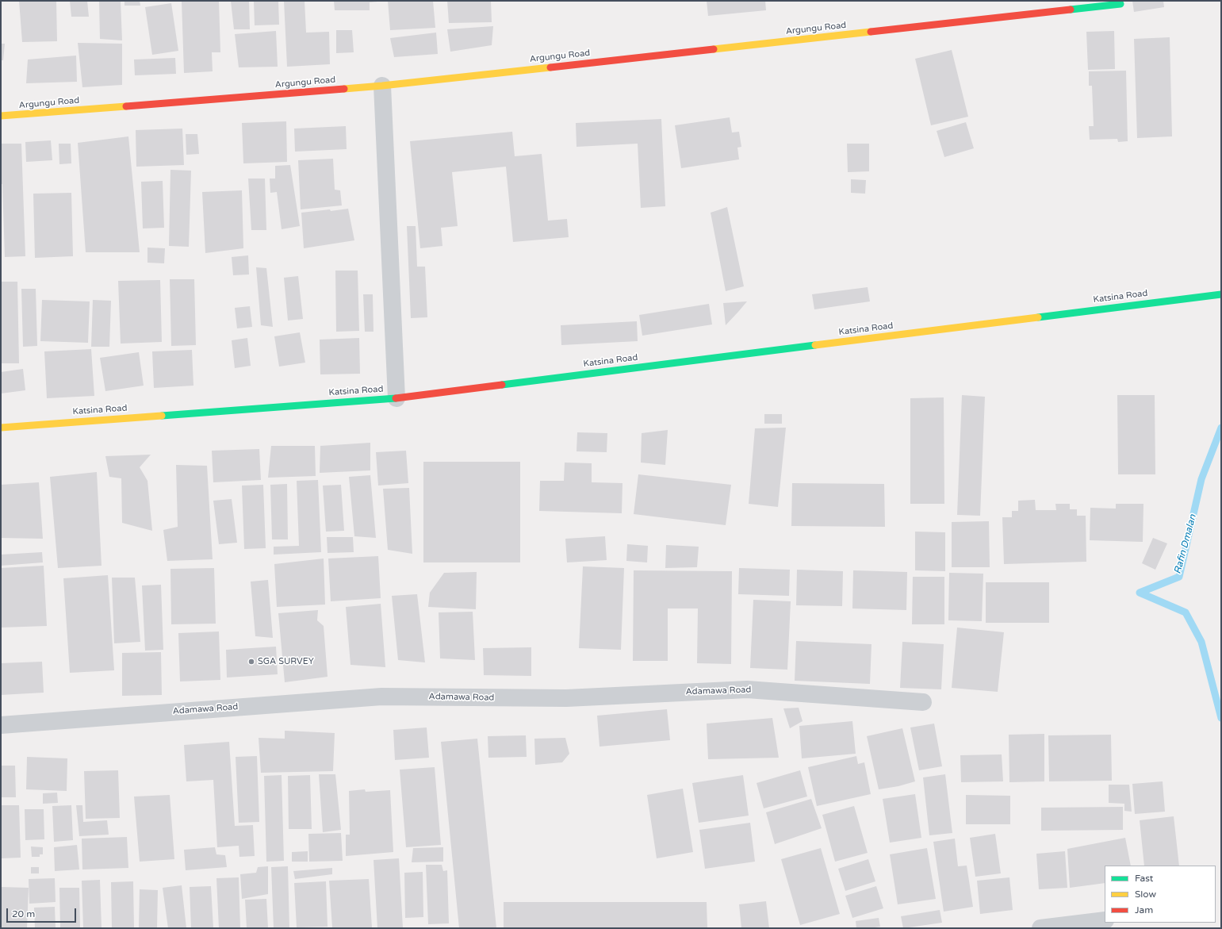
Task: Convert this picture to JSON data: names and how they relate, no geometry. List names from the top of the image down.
{
  "streets": {
    "street": ["Argungu Road", "Katsina Road", "Adamawa Road"]
  },
  "water": ["Rafin Dmalan"],
  "places": ["SGA SURVEY"],
  "legend": ["Fast", "Slow", "Jam"],
  "scale_bar": "20 m"
}
